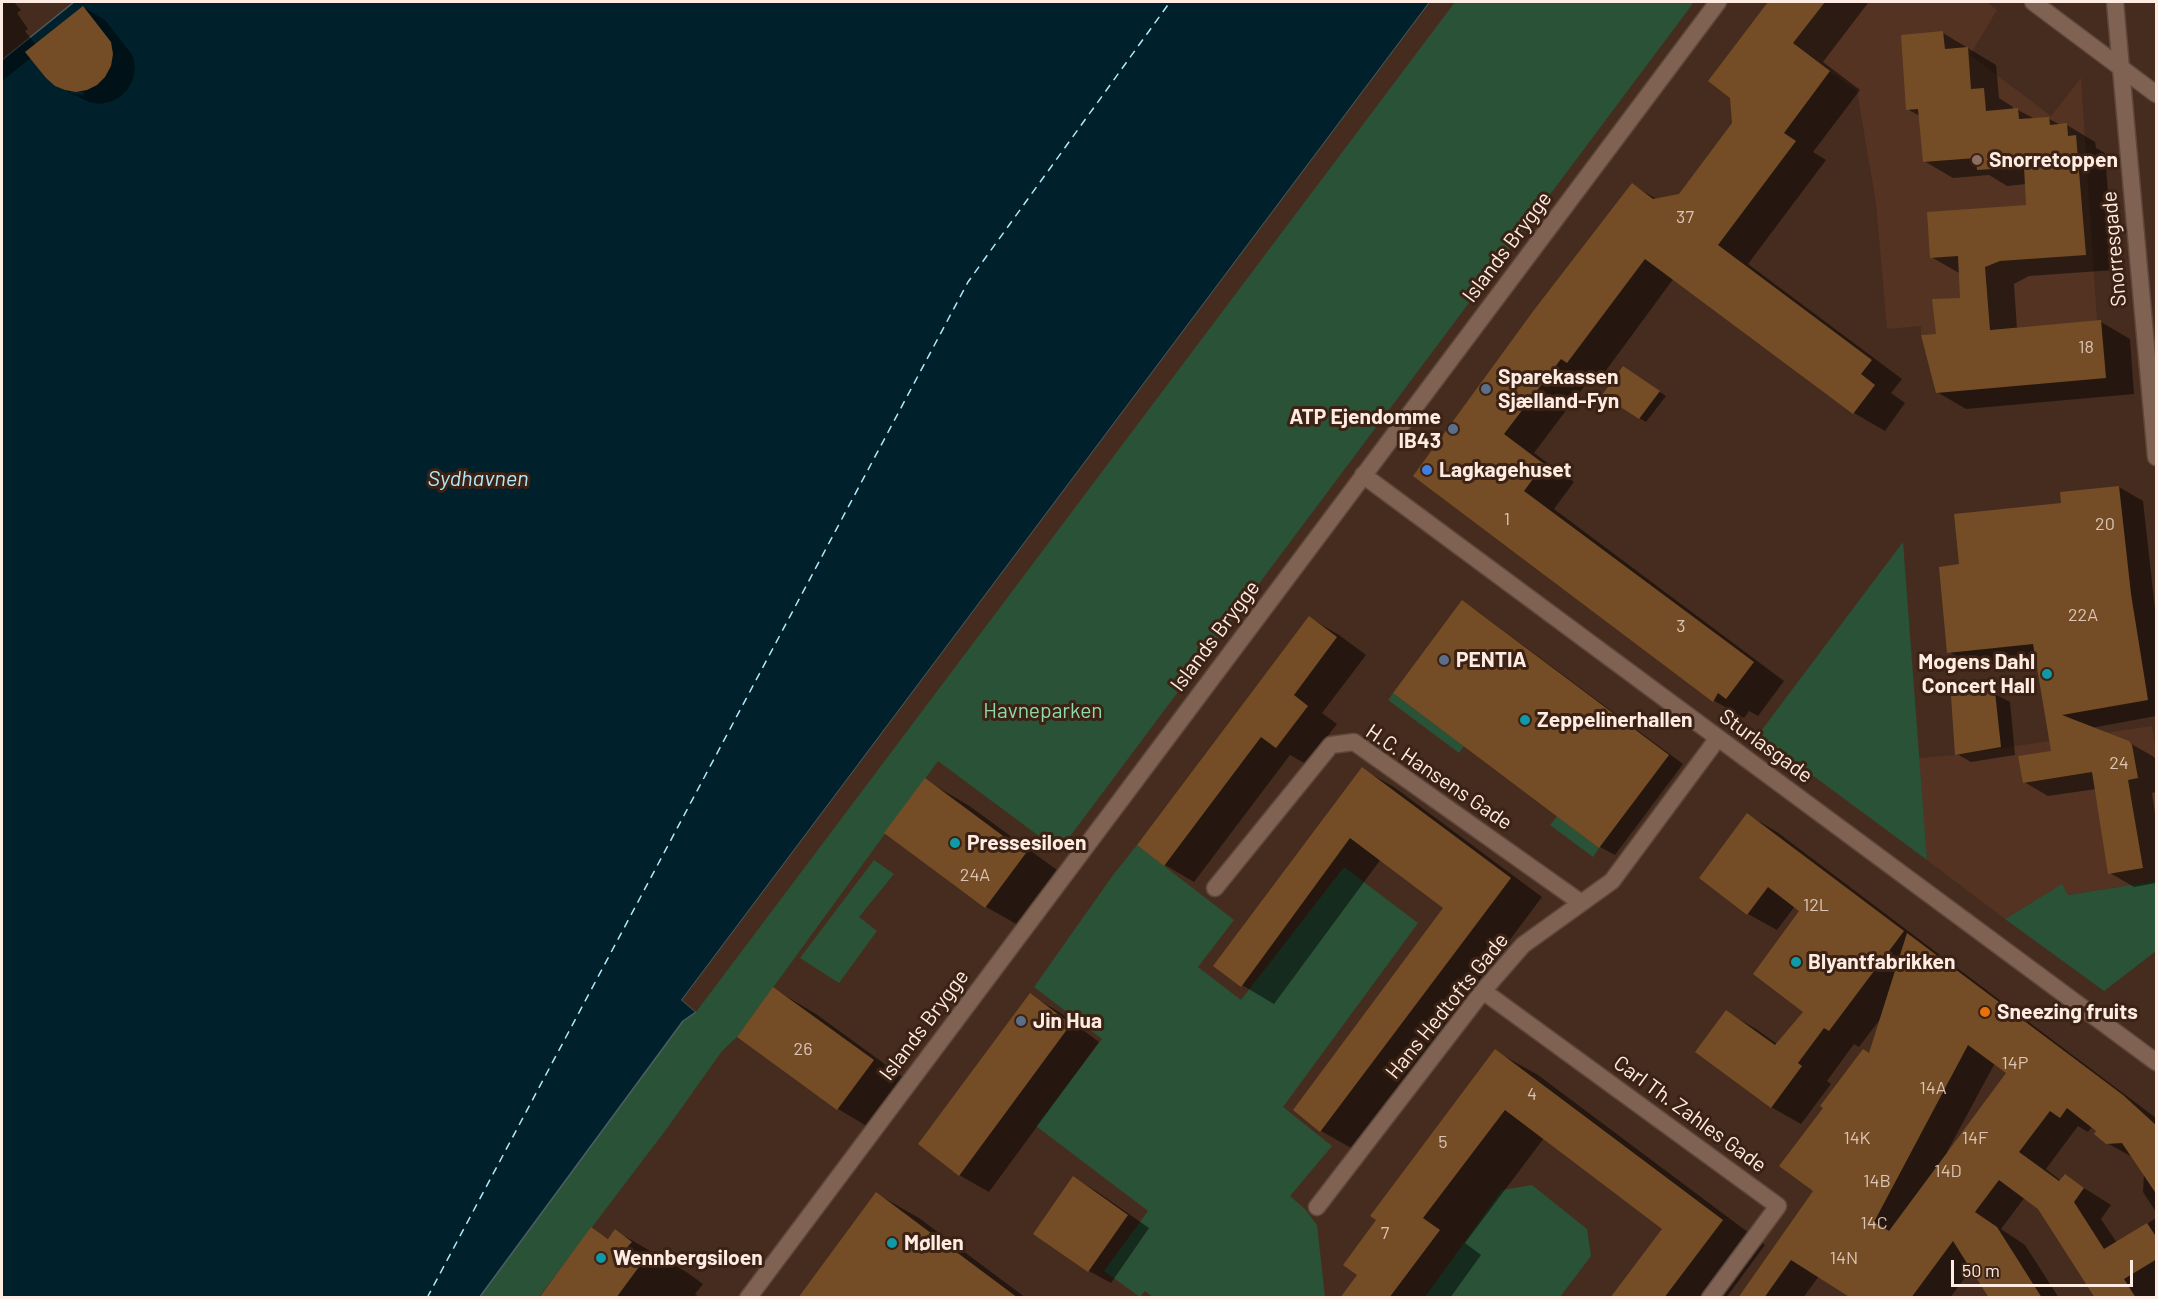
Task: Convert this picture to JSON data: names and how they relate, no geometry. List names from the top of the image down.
{
  "streets": {
    "street": [
      "Islands Brygge",
      "Snorresgade",
      "Sturlasgade",
      "H.C. Hansens Gade",
      "Hans Hedtofts Gade",
      "Carl Th. Zahles Gade"
    ]
  },
  "crossings": [
    ["Islands Brygge", "Sturlasgade"],
    ["Sturlasgade", "Hans Hedtofts Gade"],
    ["H.C. Hansens Gade", "Hans Hedtofts Gade"],
    ["Hans Hedtofts Gade", "Carl Th. Zahles Gade"]
  ],
  "water": ["Sydhavnen"],
  "parks": ["Havneparken"],
  "places": [
    "Snorretoppen",
    "Sparekassen Sjælland-Fyn",
    "ATP Ejendomme IB43",
    "Lagkagehuset",
    "PENTIA",
    "Mogens Dahl Concert Hall",
    "Zeppelinerhallen",
    "Pressesiloen",
    "Blyantfabrikken",
    "Sneezing fruits",
    "Jin Hua",
    "Møllen",
    "Wennbergsiloen"
  ],
  "house_numbers": [
    "37",
    "18",
    "1",
    "20",
    "22A",
    "3",
    "24",
    "24A",
    "12L",
    "26",
    "14P",
    "14A",
    "4",
    "14K",
    "14F",
    "5",
    "14D",
    "14B",
    "14C",
    "7",
    "14N"
  ],
  "scale_bar": "50 m"
}
